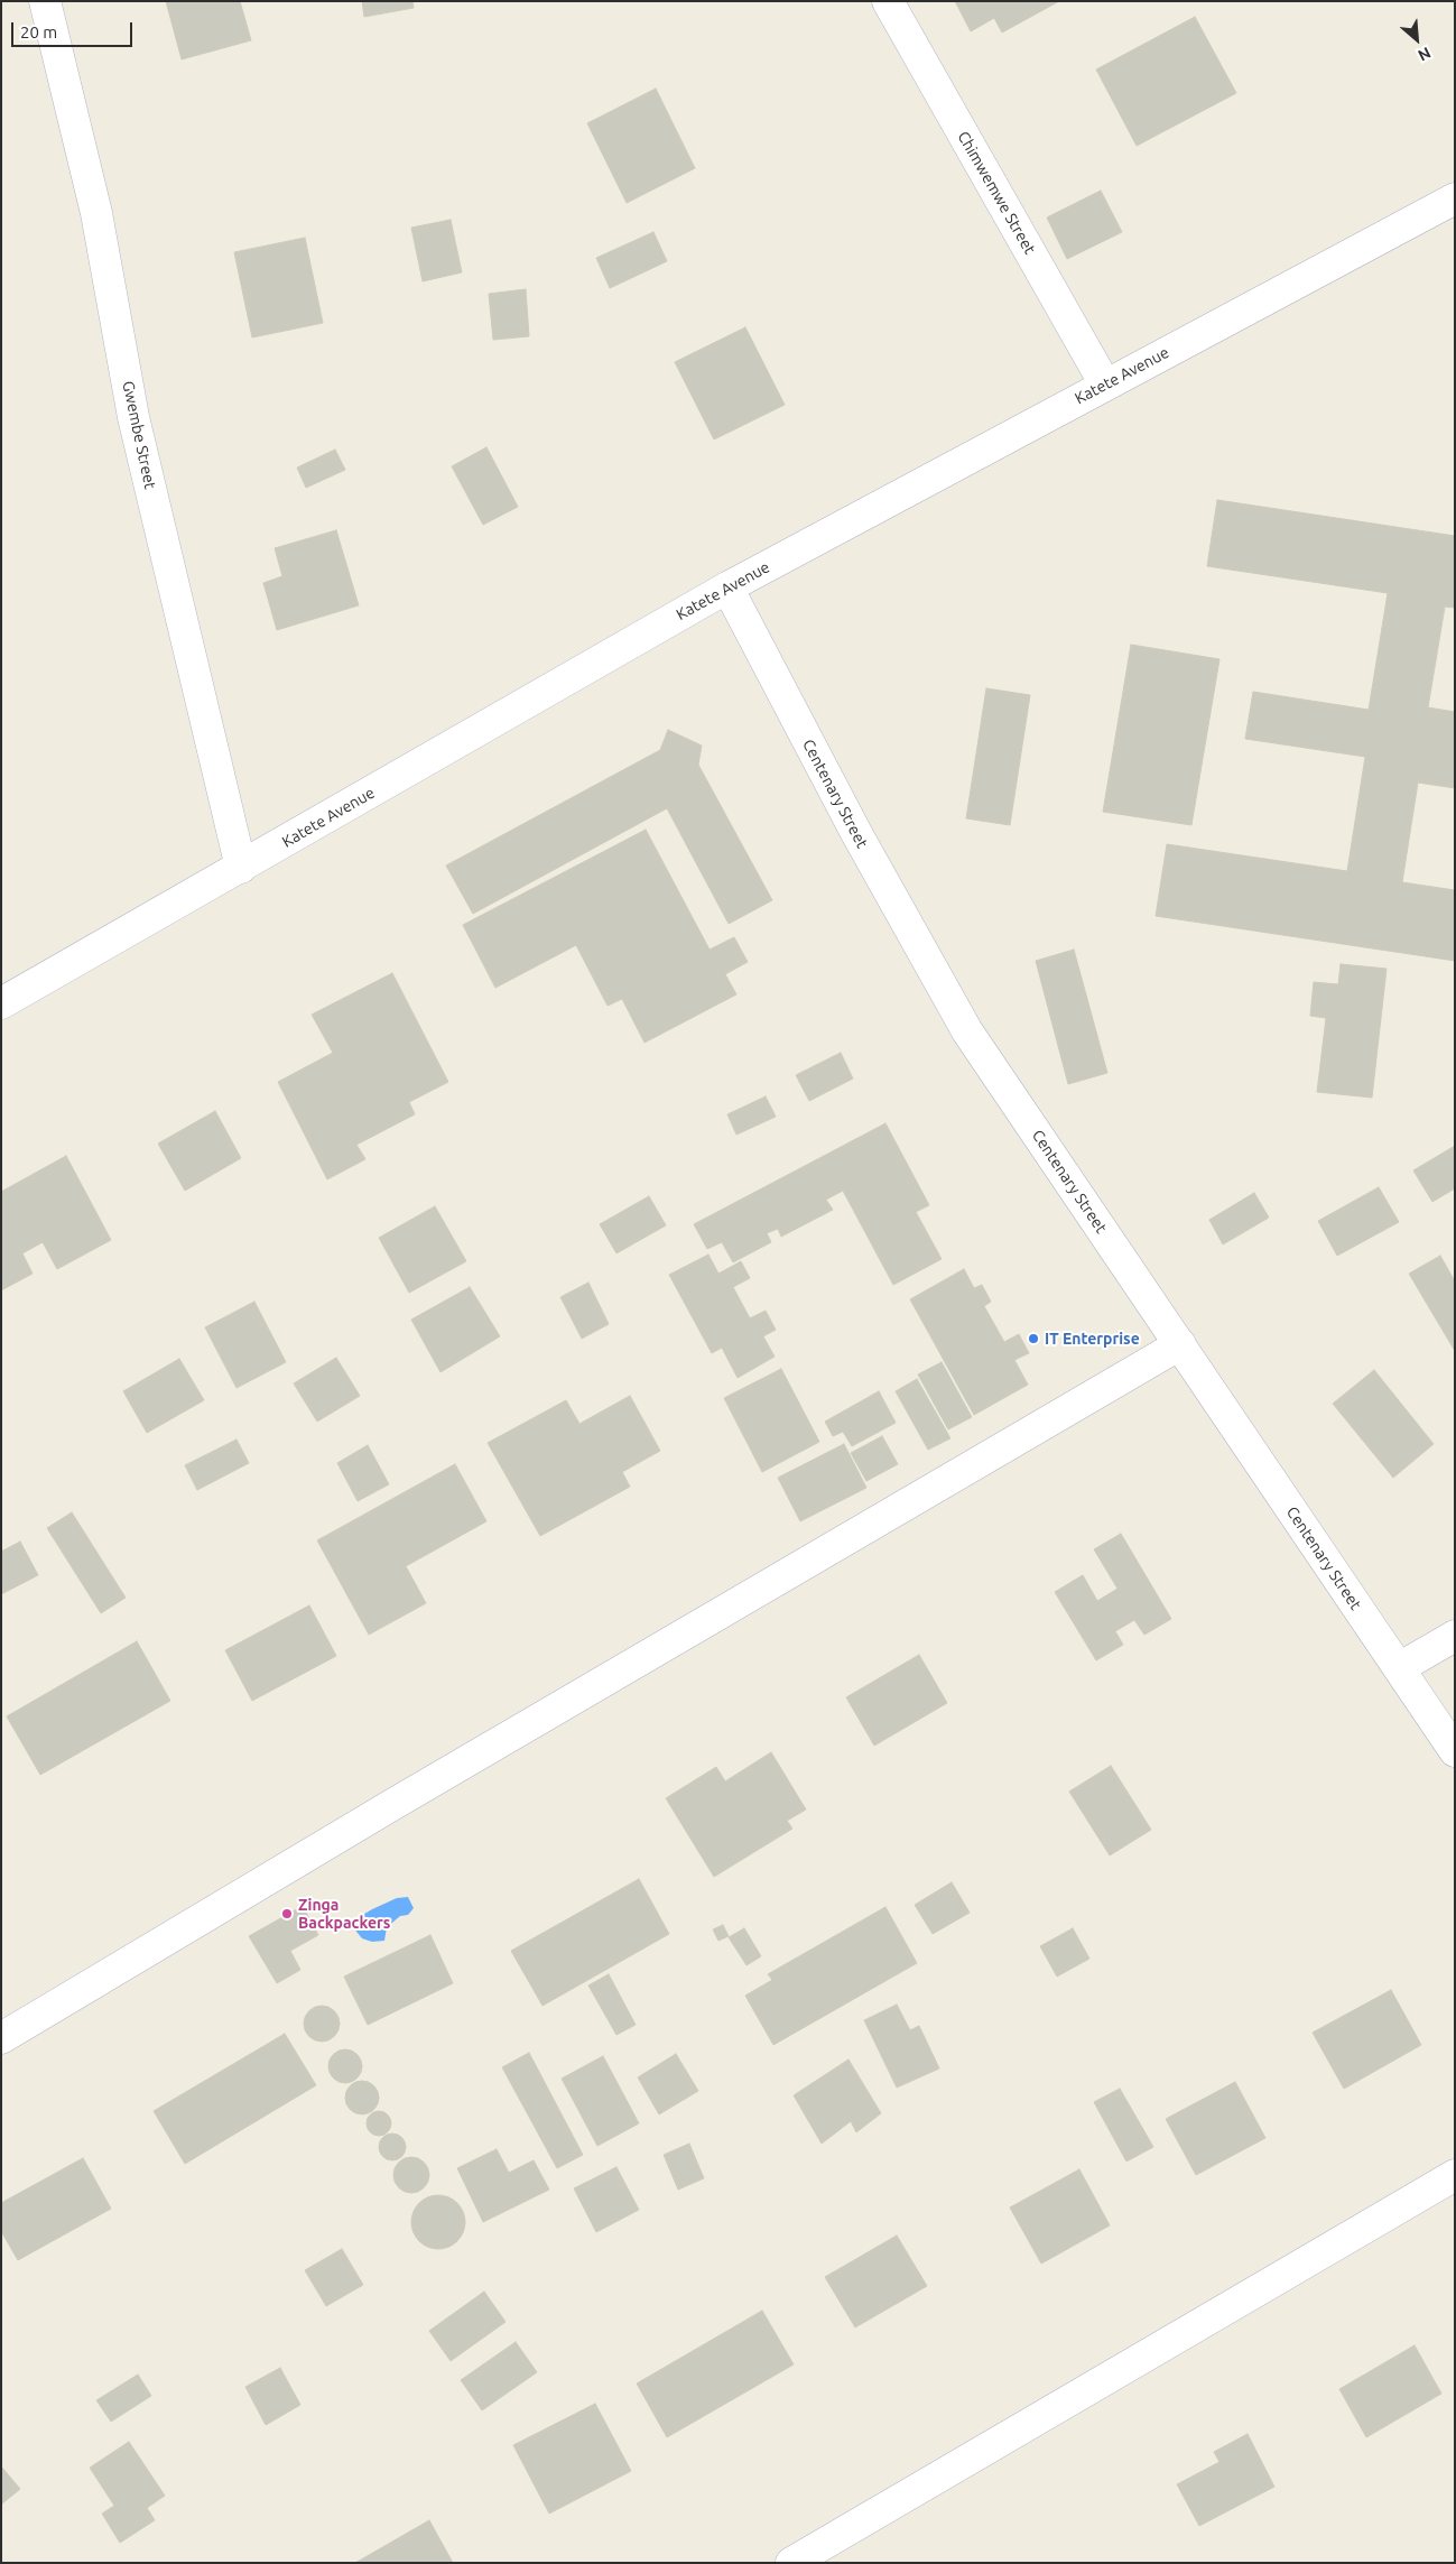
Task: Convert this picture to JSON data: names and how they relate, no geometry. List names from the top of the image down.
{
  "streets": {
    "street": [
      "Chimwemwe Street",
      "Katete Avenue",
      "Gwembe Street",
      "Centenary Street"
    ]
  },
  "crossings": [
    ["Chimwemwe Street", "Katete Avenue"],
    ["Katete Avenue", "Gwembe Street"],
    ["Katete Avenue", "Centenary Street"]
  ],
  "places": ["IT Enterprise", "Zinga Backpackers"],
  "scale_bar": "20 m",
  "north": "bottom right"
}
